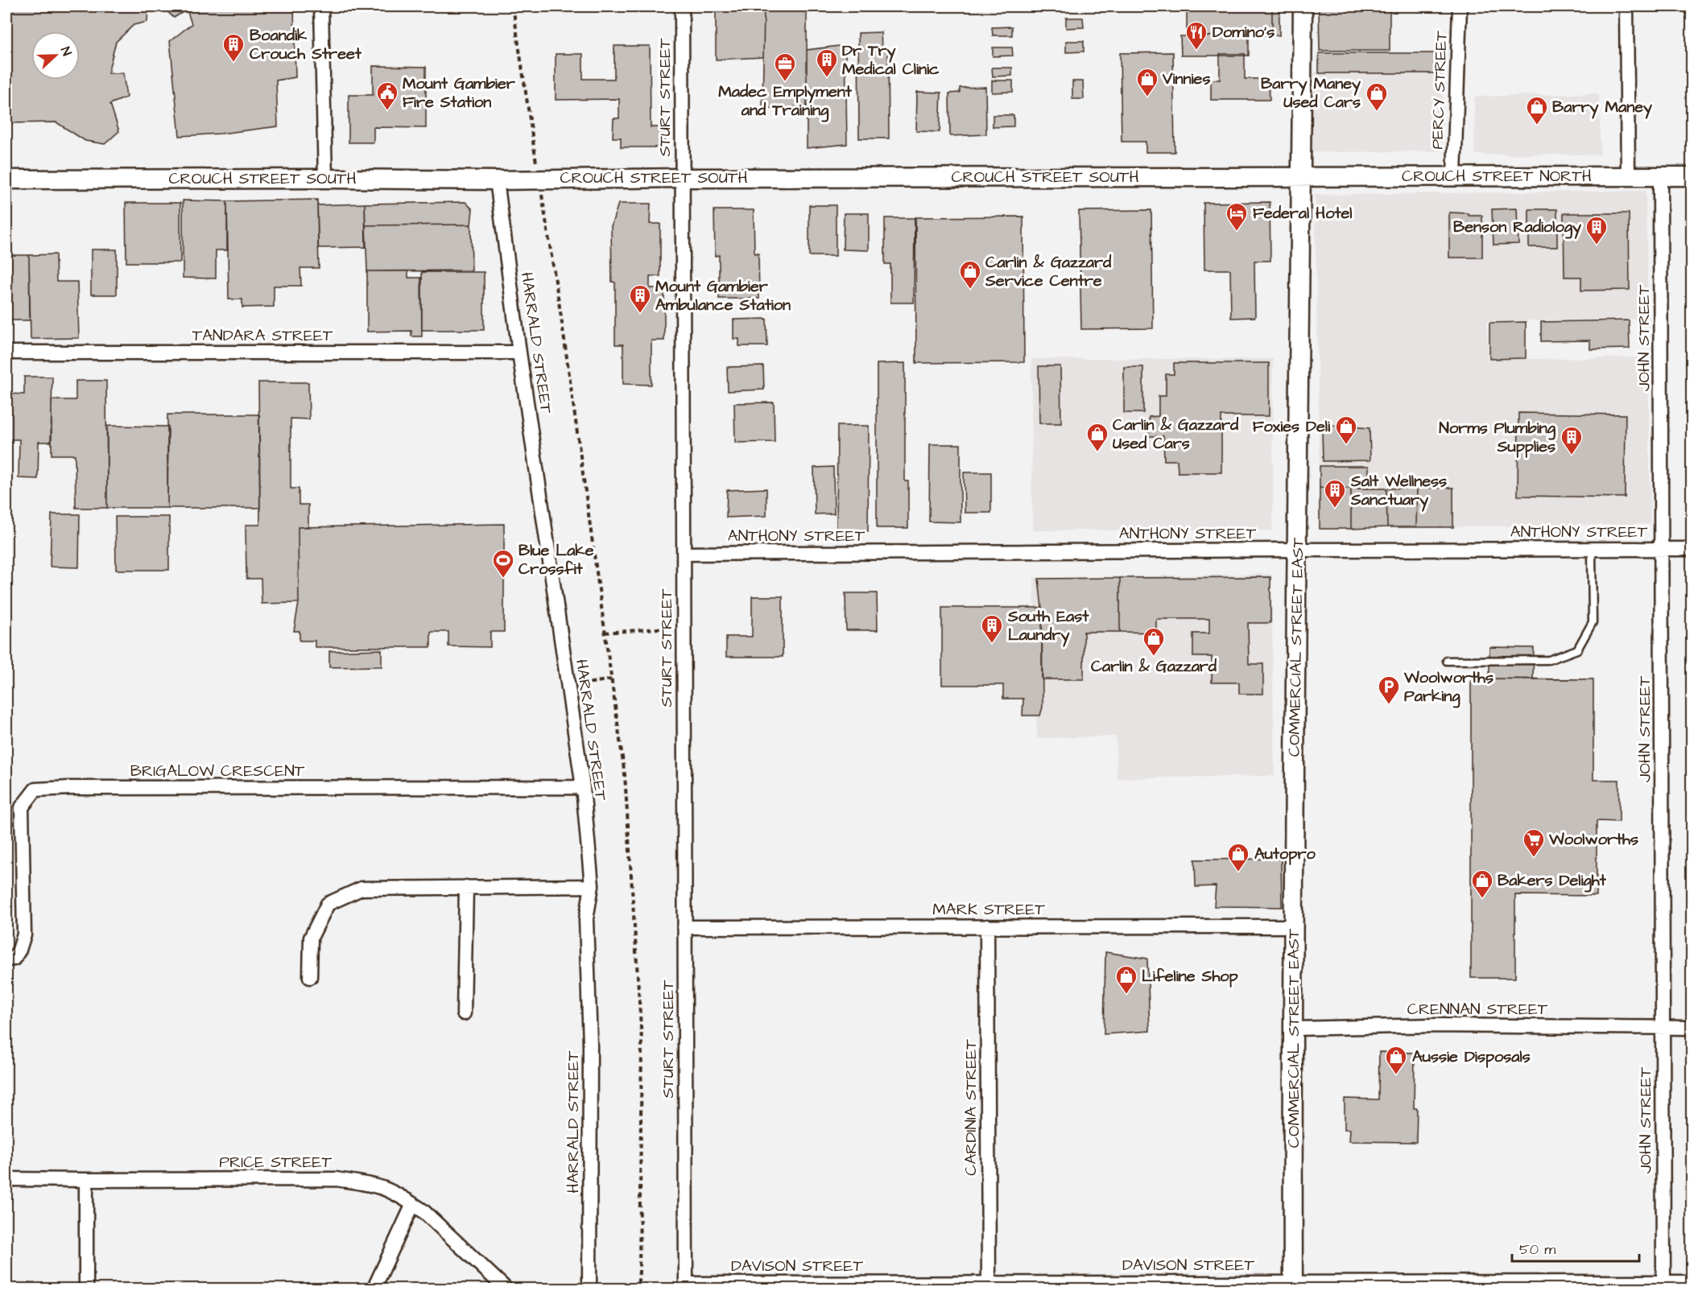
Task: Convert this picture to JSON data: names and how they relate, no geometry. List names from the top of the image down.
{
  "streets": {
    "street": [
      "PERCY STREET",
      "STURT STREET",
      "CROUCH STREET NORTH",
      "CROUCH STREET SOUTH",
      "TANDARA STREET",
      "JOHN STREET",
      "HARRALD STREET",
      "ANTHONY STREET",
      "COMMERCIAL STREET EAST",
      "BRIGALOW CRESCENT",
      "MARK STREET",
      "CRENNAN STREET",
      "CARDINIA STREET",
      "PRICE STREET",
      "DAVISON STREET"
    ]
  },
  "crossings": [
    ["PERCY STREET", "CROUCH STREET NORTH"],
    ["STURT STREET", "CROUCH STREET SOUTH"],
    ["STURT STREET", "ANTHONY STREET"],
    ["STURT STREET", "MARK STREET"],
    ["STURT STREET", "DAVISON STREET"],
    ["CROUCH STREET NORTH", "CROUCH STREET SOUTH"],
    ["CROUCH STREET NORTH", "JOHN STREET"],
    ["CROUCH STREET NORTH", "COMMERCIAL STREET EAST"],
    ["CROUCH STREET SOUTH", "HARRALD STREET"],
    ["CROUCH STREET SOUTH", "COMMERCIAL STREET EAST"],
    ["TANDARA STREET", "HARRALD STREET"],
    ["JOHN STREET", "ANTHONY STREET"],
    ["JOHN STREET", "CRENNAN STREET"],
    ["JOHN STREET", "DAVISON STREET"],
    ["HARRALD STREET", "BRIGALOW CRESCENT"],
    ["ANTHONY STREET", "COMMERCIAL STREET EAST"],
    ["COMMERCIAL STREET EAST", "MARK STREET"],
    ["COMMERCIAL STREET EAST", "CRENNAN STREET"],
    ["COMMERCIAL STREET EAST", "DAVISON STREET"],
    ["MARK STREET", "CARDINIA STREET"],
    ["CARDINIA STREET", "DAVISON STREET"]
  ],
  "places": {
    "restaurant": ["Domino's"],
    "building": [
      "Boandik Crouch Street",
      "Dr Try Medical Clinic",
      "Benson Radiology",
      "Mount Gambier Ambulance Station",
      "Norms Plumbing Supplies",
      "Salt Wellness Sanctuary",
      "South East Laundry"
    ],
    "office": ["Madec Emplyment and Training"],
    "shop": [
      "Vinnies",
      "Barry Maney Used Cars",
      "Barry Maney",
      "Carlin & Gazzard Service Centre",
      "Foxies Deli",
      "Carlin & Gazzard Used Cars",
      "Carlin & Gazzard",
      "Autopro",
      "Bakers Delight",
      "Lifeline Shop",
      "Aussie Disposals"
    ],
    "public building": ["Mount Gambier Fire Station"],
    "hotel": ["Federal Hotel"],
    "sports": ["Blue Lake Crossfit"],
    "parking": ["Woolworths Parking"],
    "supermarket": ["Woolworths"]
  },
  "scale_bar": "50 m",
  "north": "right"
}
